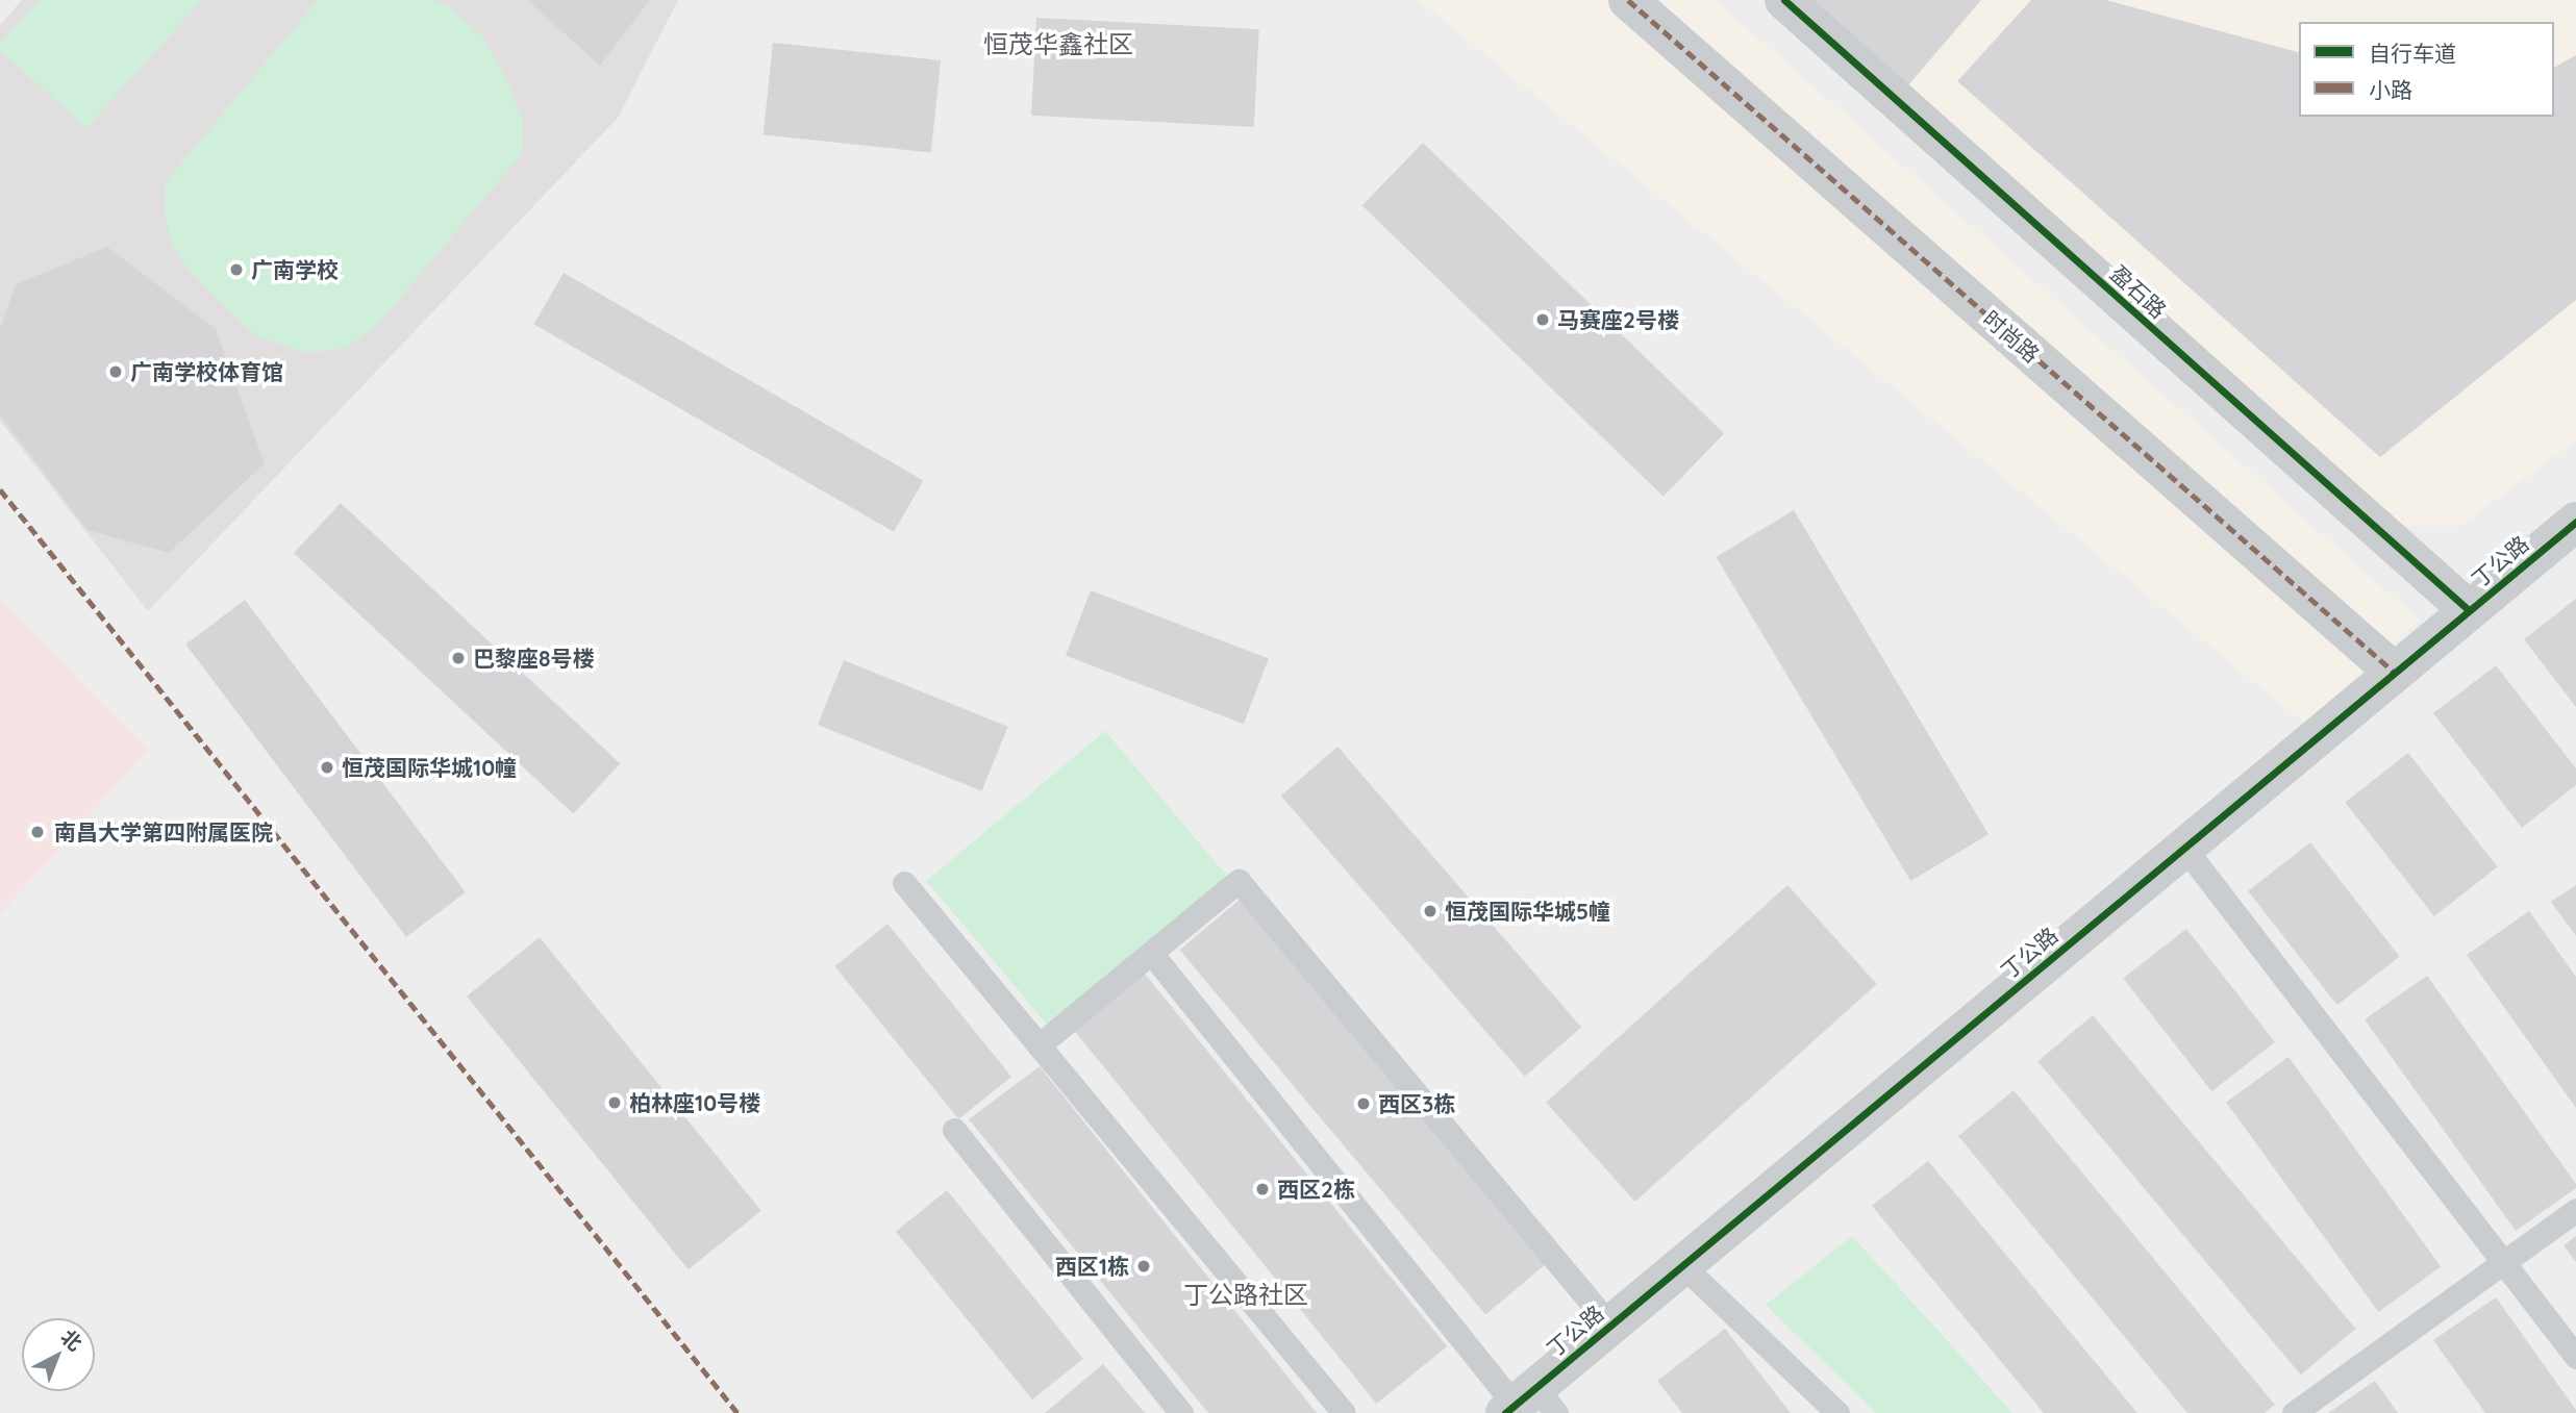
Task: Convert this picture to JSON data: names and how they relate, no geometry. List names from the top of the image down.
{
  "streets": {
    "street": ["盈石路", "时尚路", "丁公路"]
  },
  "crossings": [
    ["盈石路", "丁公路"],
    ["时尚路", "丁公路"]
  ],
  "districts": ["恒茂华鑫社区", "丁公路社区"],
  "places": [
    "广南学校",
    "马赛座2号楼",
    "广南学校体育馆",
    "巴黎座8号楼",
    "恒茂国际华城10幢",
    "南昌大学第四附属医院",
    "恒茂国际华城5幢",
    "柏林座10号楼",
    "西区3栋",
    "西区2栋",
    "西区1栋"
  ],
  "legend": ["自行车道", "小路"],
  "north": "top right"
}
